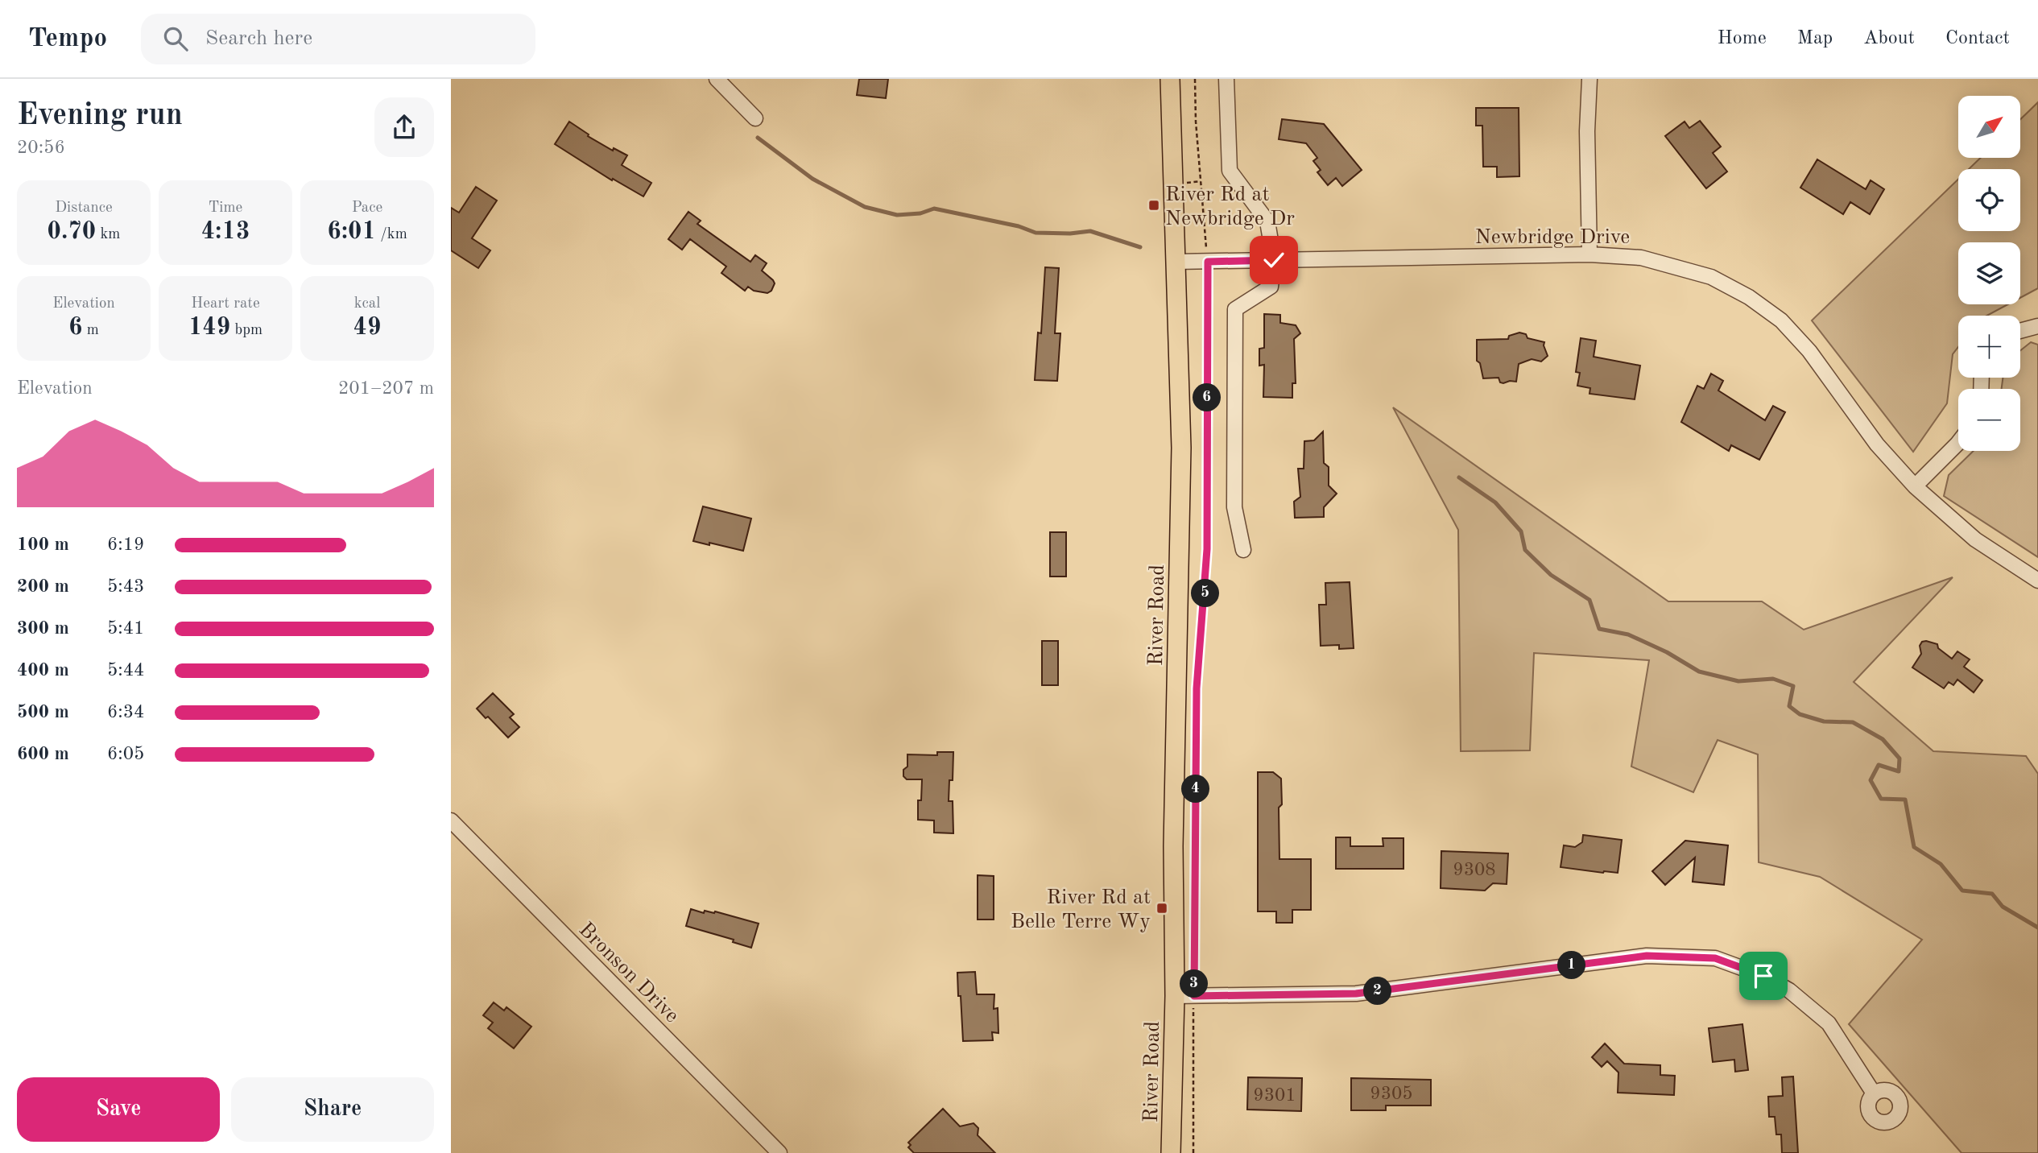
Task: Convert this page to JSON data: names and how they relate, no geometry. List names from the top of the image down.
{
  "streets": {
    "main road": ["River Road"],
    "street": ["Newbridge Drive", "Bronson Drive"]
  },
  "crossings": [
    ["Newbridge Drive", "River Road"]
  ],
  "places": {
    "transit": ["River Rd at Newbridge Dr", "River Rd at Belle Terre Wy"]
  },
  "house_numbers": ["9308", "9305", "9301"],
  "north": "top right",
  "page": {
    "header": "Tempo",
    "search": "Search here",
    "nav": [
      "Home",
      "Map",
      "About",
      "Contact"
    ],
    "heading": ["Evening run", "20:56"],
    "map_buttons": ["+", "−"],
    "stats": [
      ["Distance", "0.70 km"],
      ["Time", "4:13"],
      ["Pace", "6:01 /km"],
      ["Elevation", "6 m"],
      ["Heart rate", "149 bpm"],
      ["kcal", "49"]
    ],
    "chart": ["Elevation", "201–207 m"],
    "pins": [
      "6",
      "5",
      "4",
      "1",
      "3",
      "2"
    ],
    "list": [
      {
        "name": "100 m",
        "note": "6:19"
      },
      {
        "name": "200 m",
        "note": "5:43"
      },
      {
        "name": "300 m",
        "note": "5:41"
      },
      {
        "name": "400 m",
        "note": "5:44"
      },
      {
        "name": "500 m",
        "note": "6:34"
      },
      {
        "name": "600 m",
        "note": "6:05"
      }
    ],
    "buttons": ["Save", "Share"]
  }
}
